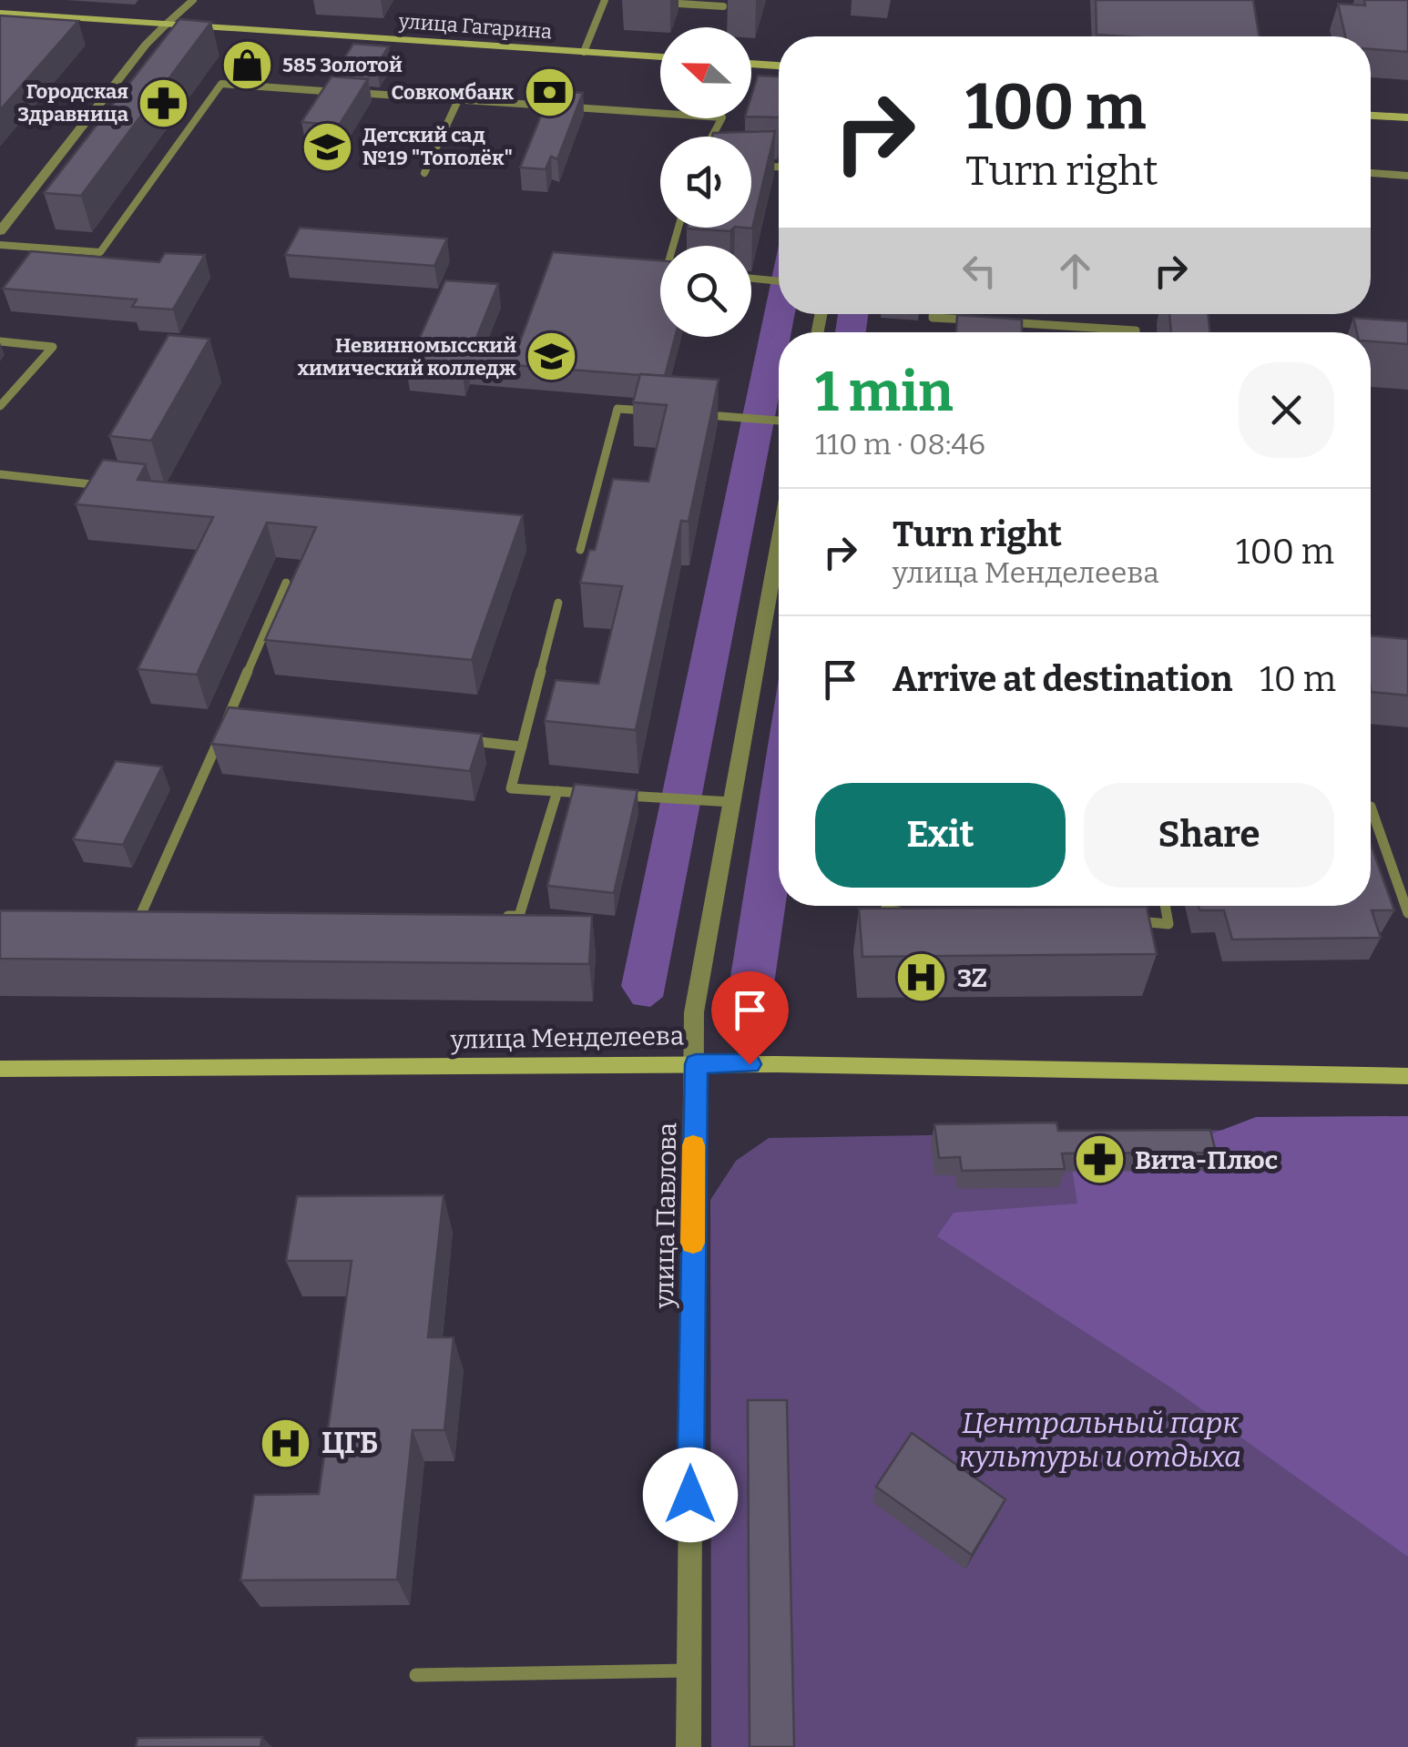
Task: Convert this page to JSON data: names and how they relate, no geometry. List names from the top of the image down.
{
  "streets": {
    "main road": ["улица Гагарина", "улица Менделеева"],
    "street": ["улица Павлова"]
  },
  "crossings": [
    ["улица Менделеева", "улица Павлова"]
  ],
  "parks": ["Центральный парк культуры и отдыха"],
  "places": {
    "shop": ["585 Золотой"],
    "bank": ["Совкомбанк"],
    "pharmacy": ["Городская Здравница", "Вита-Плюс"],
    "school or university": ["Детский сад №19 \"Тополёк\"", "Невинномысский химический колледж"],
    "hospital": ["3Z", "ЦГБ"]
  },
  "north": "left",
  "page": {
    "turn": ["100 m", "Turn right"],
    "heading": ["1 min", "110 m · 08:46"],
    "list": [
      {
        "name": "Turn right",
        "note": "улица Менделеева",
        "value": "100 m"
      },
      {
        "name": "Arrive at destination",
        "value": "10 m"
      }
    ],
    "buttons": ["Exit", "Share"]
  }
}
